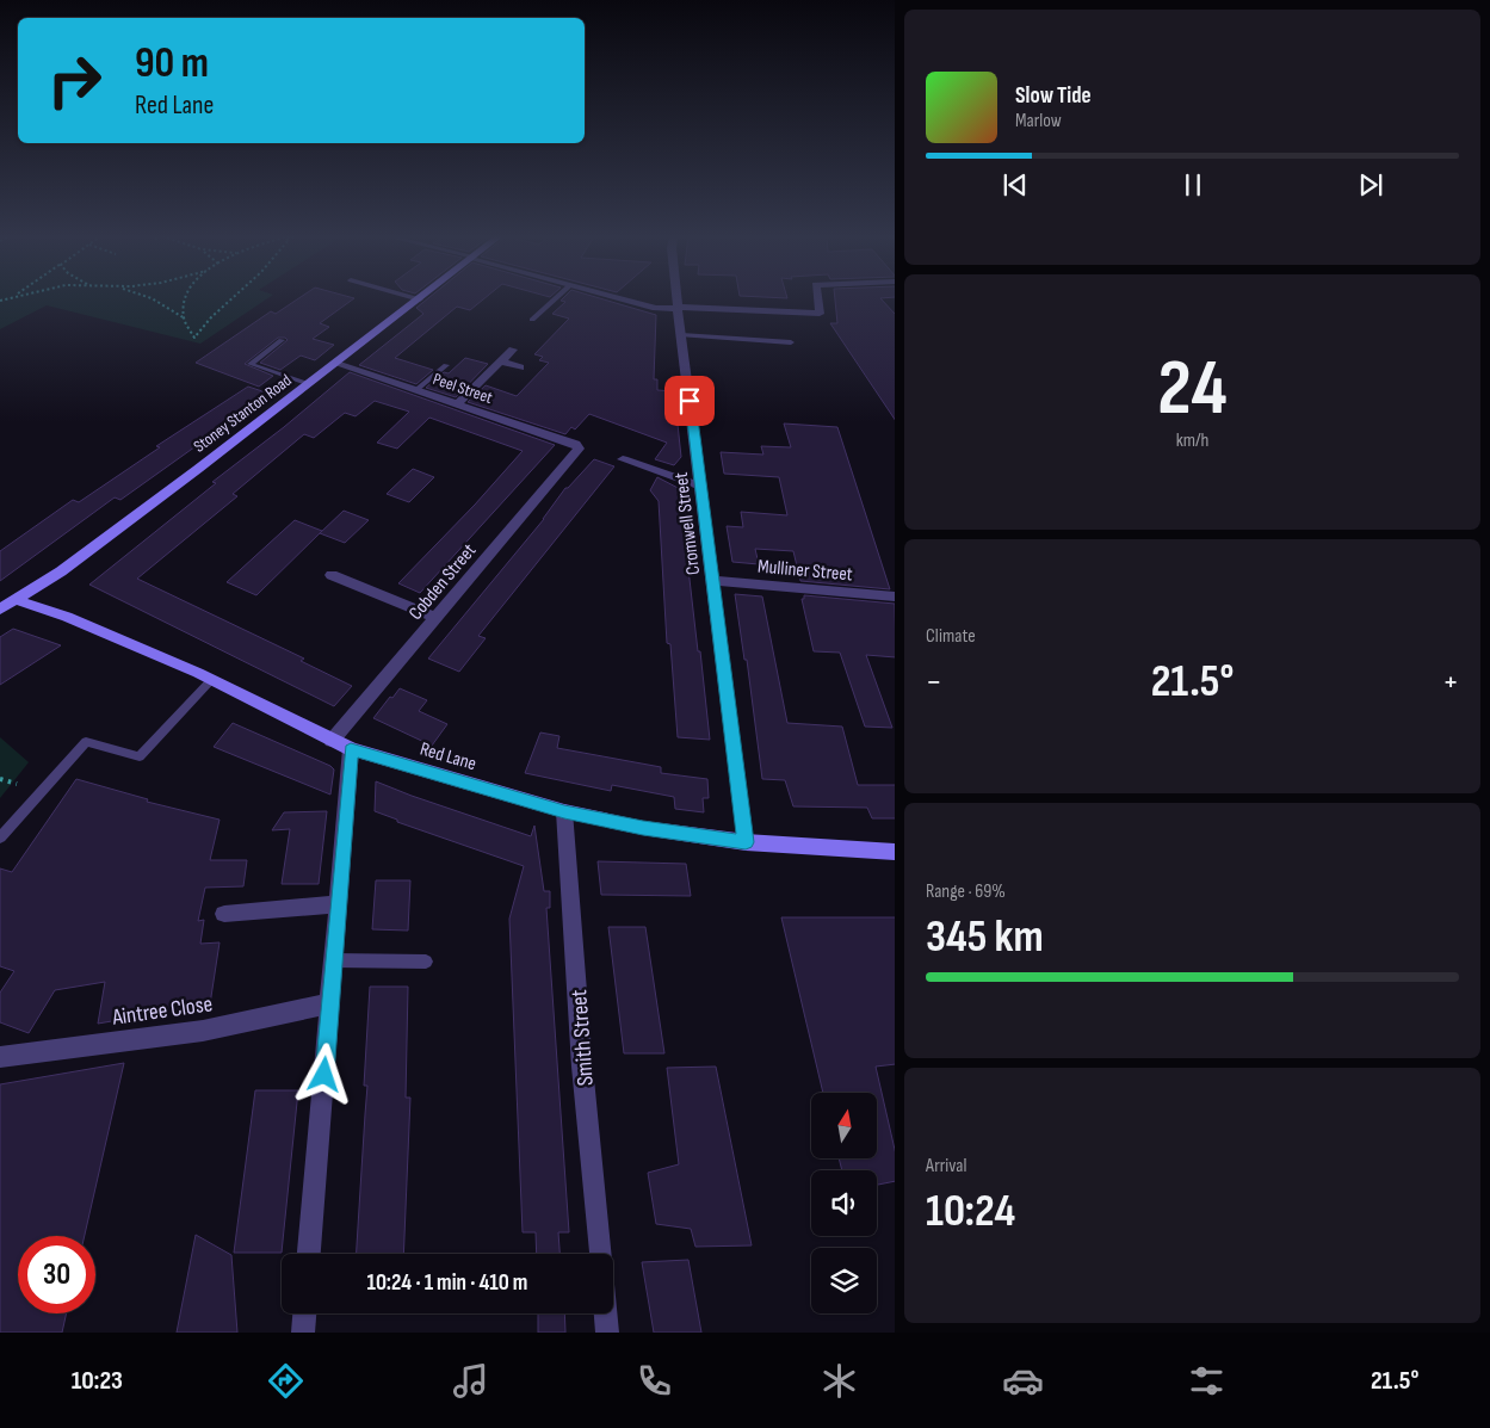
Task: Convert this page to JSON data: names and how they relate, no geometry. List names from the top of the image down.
{
  "streets": {
    "main road": ["Stoney Stanton Road", "Red Lane"],
    "street": [
      "Peel Street",
      "Cromwell Street",
      "Mulliner Street",
      "Cobden Street",
      "Aintree Close",
      "Smith Street"
    ]
  },
  "crossings": [
    ["Peel Street", "Stoney Stanton Road"],
    ["Peel Street", "Cobden Street"],
    ["Stoney Stanton Road", "Red Lane"],
    ["Cromwell Street", "Mulliner Street"],
    ["Cromwell Street", "Red Lane"],
    ["Cobden Street", "Red Lane"],
    ["Red Lane", "Smith Street"]
  ],
  "north": "top",
  "page": {
    "turn": ["90 m", "Red Lane"],
    "song": ["Slow Tide", "Marlow"],
    "tile": [
      ["24", "km/h"],
      "Climate",
      ["Range · 69%", "345 km"],
      ["Arrival", "10:24"]
    ],
    "heat": ["−", "21.5°", "+"],
    "limit": "30",
    "trip": "10:24 · 1 min · 410 m",
    "tabs": ["10:23", "21.5°"]
  }
}
